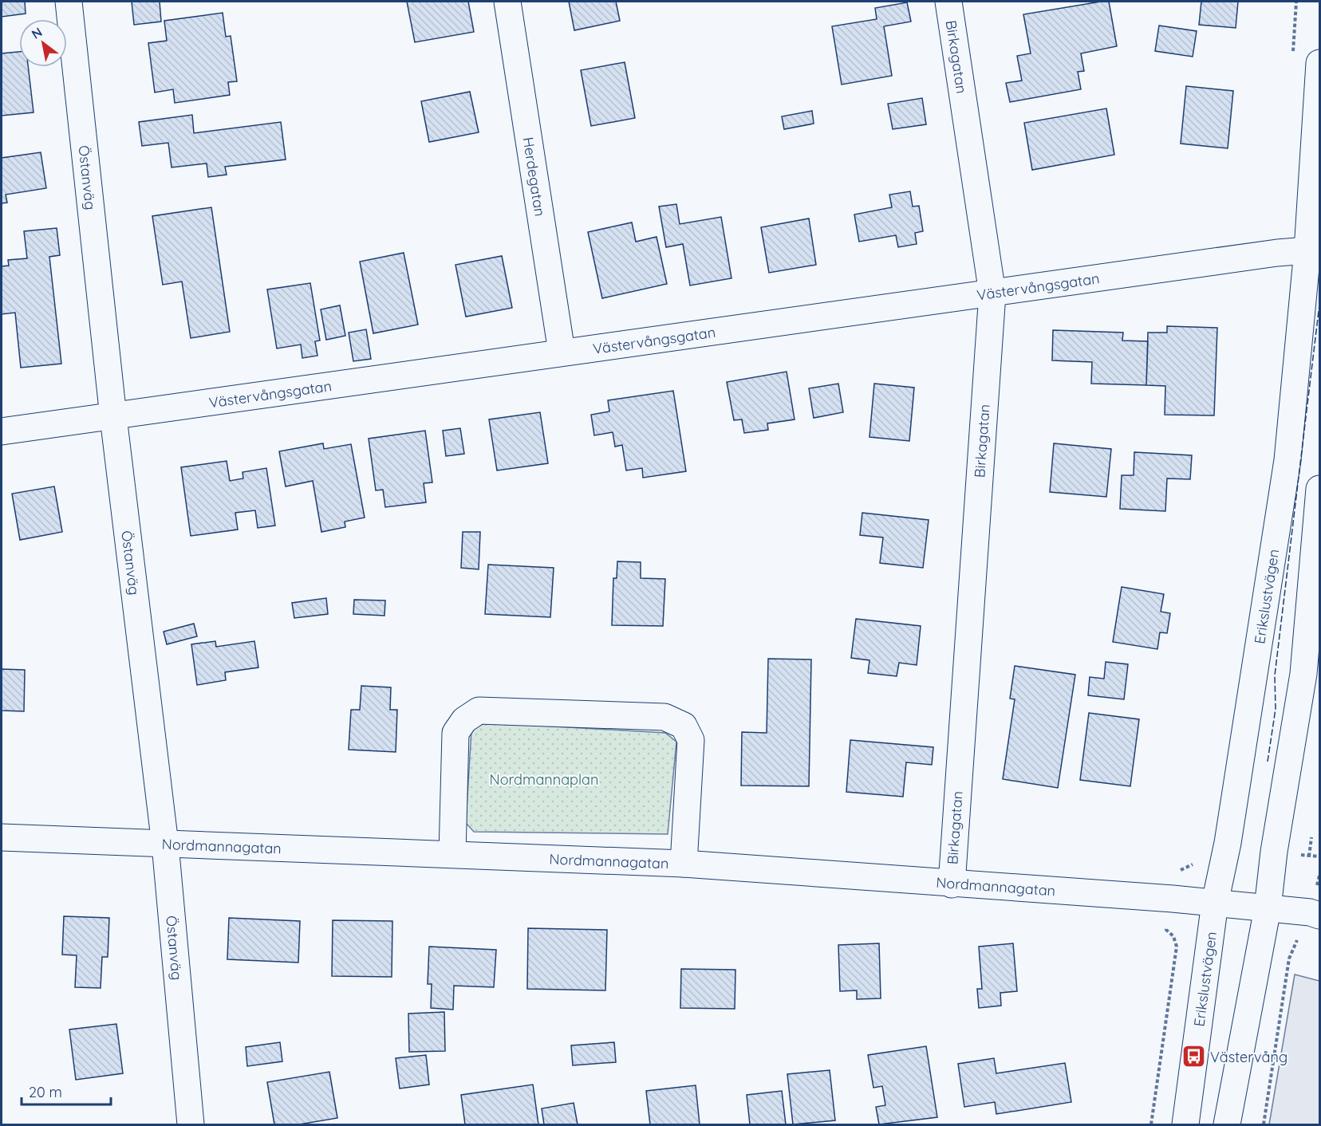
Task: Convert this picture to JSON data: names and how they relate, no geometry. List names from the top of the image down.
{
  "streets": {
    "street": [
      "Birkagatan",
      "Herdegatan",
      "Östanväg",
      "Västervångsgatan",
      "Erikslustvägen",
      "Nordmannagatan"
    ]
  },
  "crossings": [
    ["Birkagatan", "Västervångsgatan"],
    ["Birkagatan", "Nordmannagatan"],
    ["Herdegatan", "Västervångsgatan"],
    ["Östanväg", "Västervångsgatan"],
    ["Östanväg", "Nordmannagatan"],
    ["Västervångsgatan", "Erikslustvägen"],
    ["Erikslustvägen", "Nordmannagatan"]
  ],
  "parks": ["Nordmannaplan"],
  "places": {
    "bus stop": ["Västervång"]
  },
  "scale_bar": "20 m",
  "north": "top left"
}
